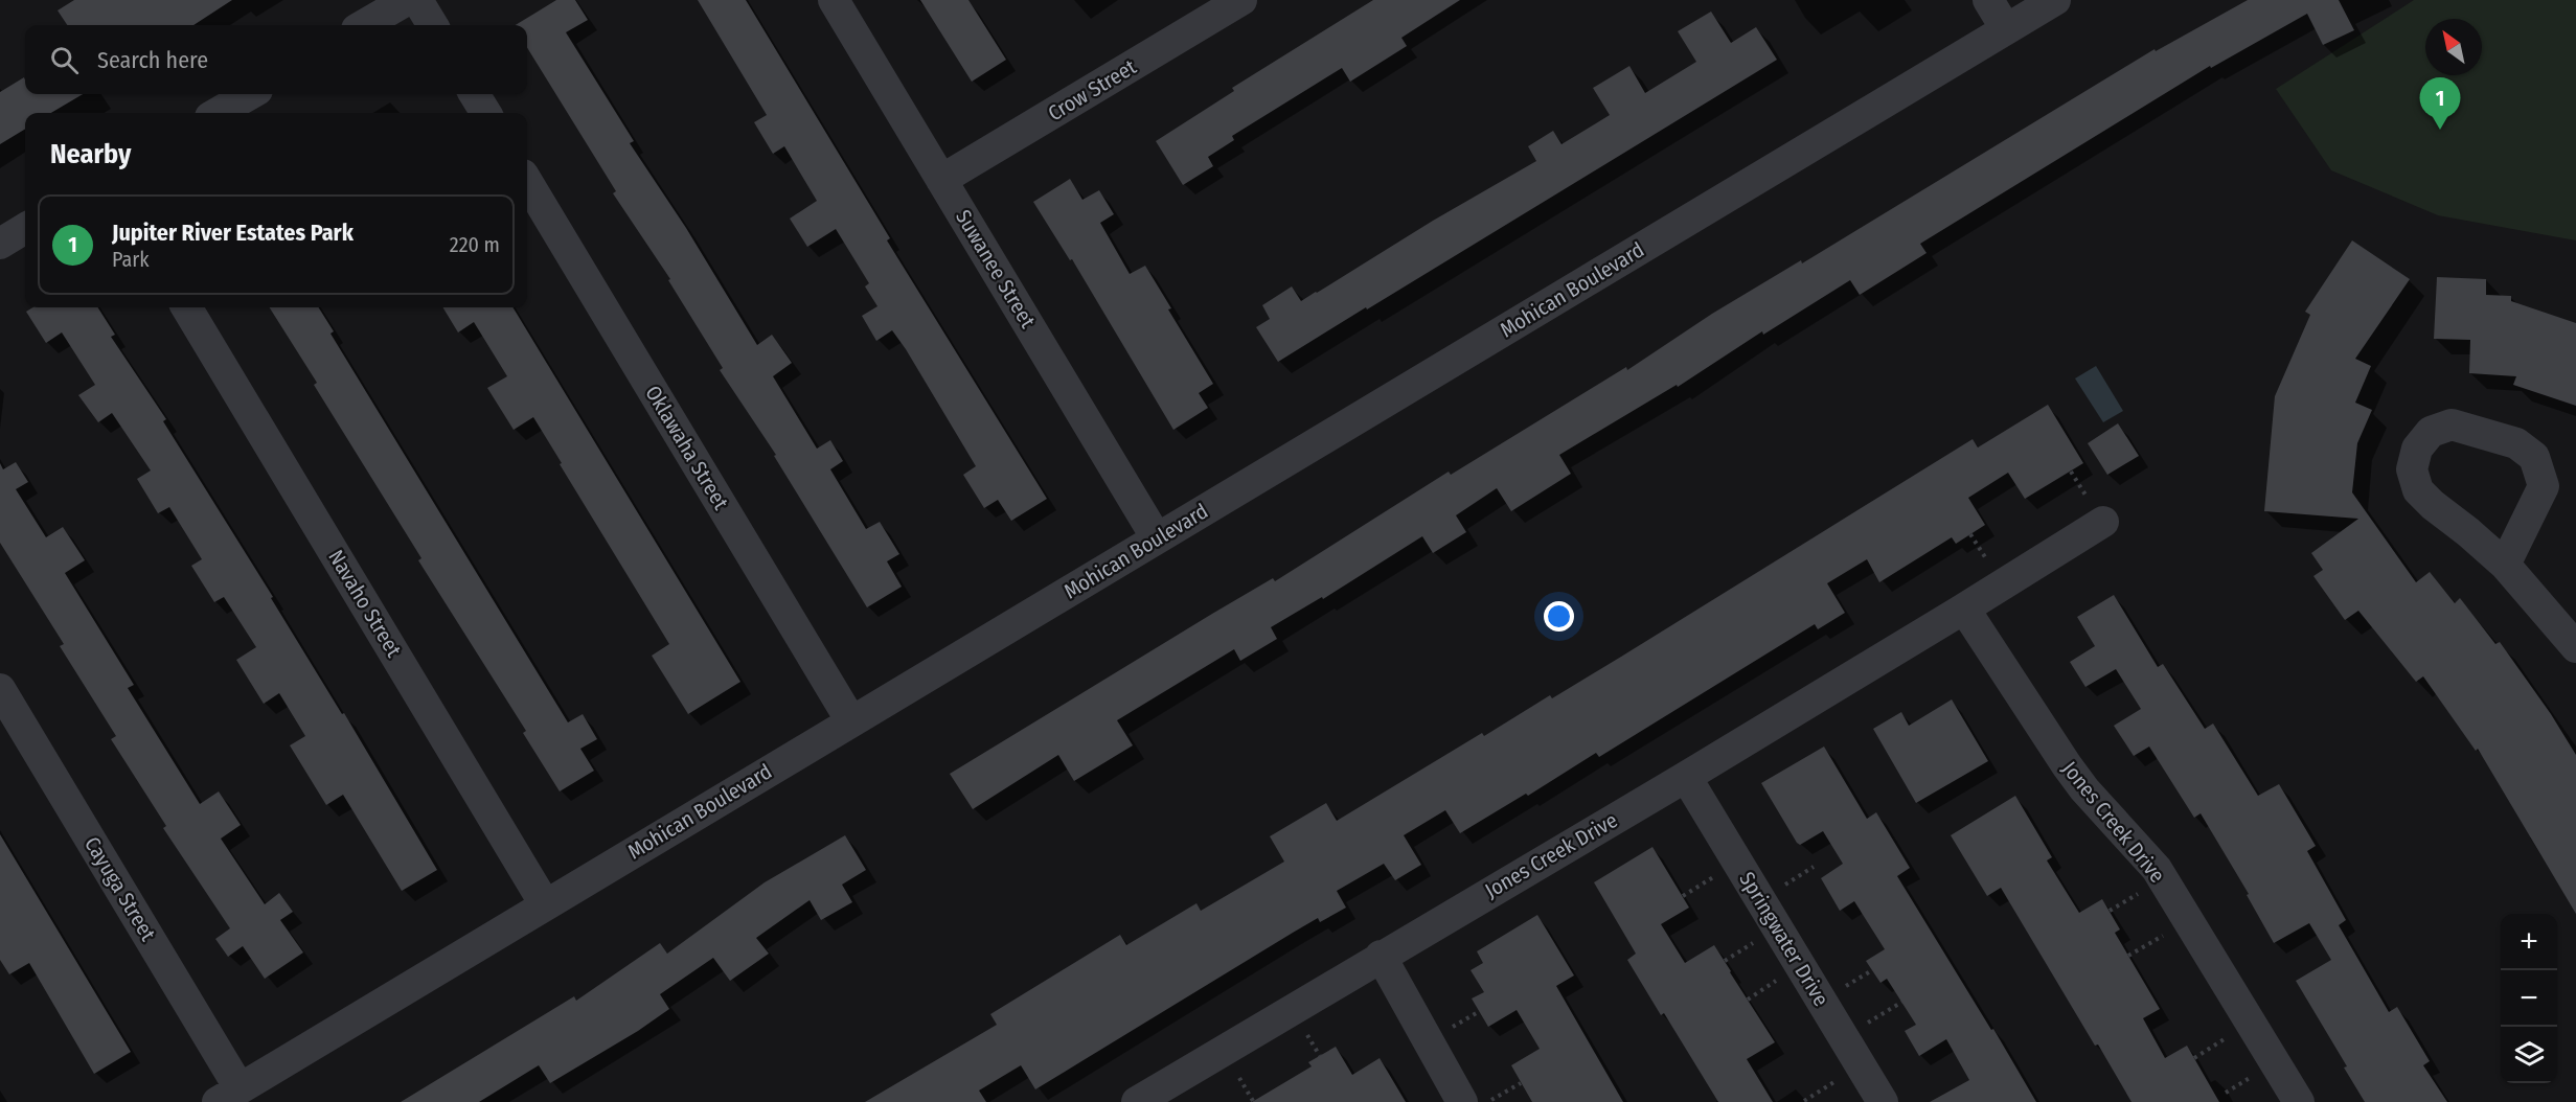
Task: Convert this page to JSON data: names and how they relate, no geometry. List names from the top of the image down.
{
  "streets": {
    "street": [
      "Crow Street",
      "Suwanee Street",
      "Mohican Boulevard",
      "Oklawaha Street",
      "Navaho Street",
      "Jones Creek Drive",
      "Cayuga Street",
      "Springwater Drive"
    ]
  },
  "crossings": [
    ["Crow Street", "Suwanee Street"],
    ["Suwanee Street", "Mohican Boulevard"],
    ["Mohican Boulevard", "Oklawaha Street"],
    ["Mohican Boulevard", "Navaho Street"],
    ["Mohican Boulevard", "Cayuga Street"],
    ["Jones Creek Drive", "Springwater Drive"]
  ],
  "north": "top left",
  "page": {
    "search": "Search here",
    "pins": "1",
    "heading": "Nearby",
    "list": [
      {
        "mark": "1",
        "name": "Jupiter River Estates Park",
        "note": "Park",
        "value": "220 m"
      }
    ],
    "map_buttons": ["+", "−"]
  }
}
